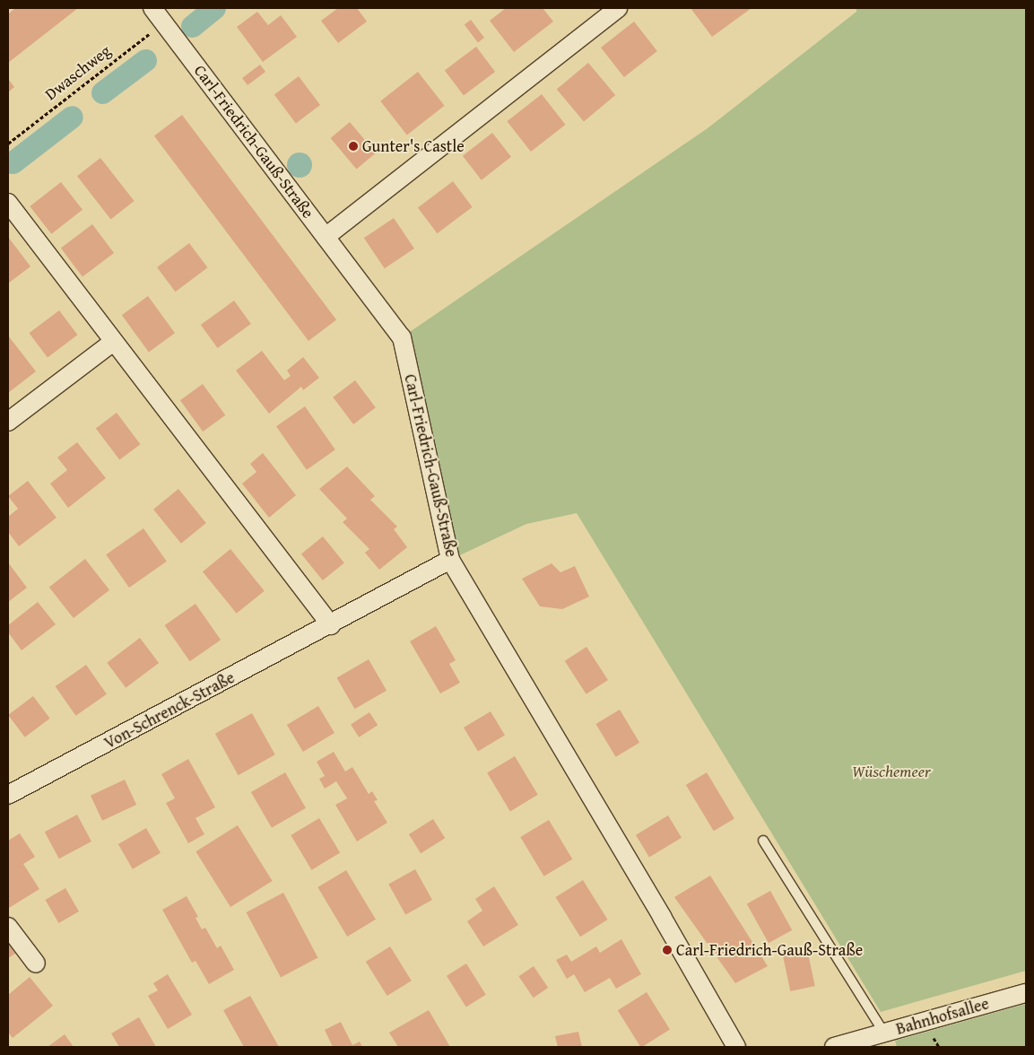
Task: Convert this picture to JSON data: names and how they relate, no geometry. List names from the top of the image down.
{
  "streets": {
    "street": ["Carl-Friedrich-Gauß-Straße", "Von-Schrenck-Straße", "Bahnhofsallee"],
    "path": ["Dwaschweg"]
  },
  "crossings": [
    ["Dwaschweg", "Carl-Friedrich-Gauß-Straße"],
    ["Carl-Friedrich-Gauß-Straße", "Von-Schrenck-Straße"]
  ],
  "parks": ["Wüschemeer"],
  "places": ["Gunter's Castle", "Carl-Friedrich-Gauß-Straße"]
}
